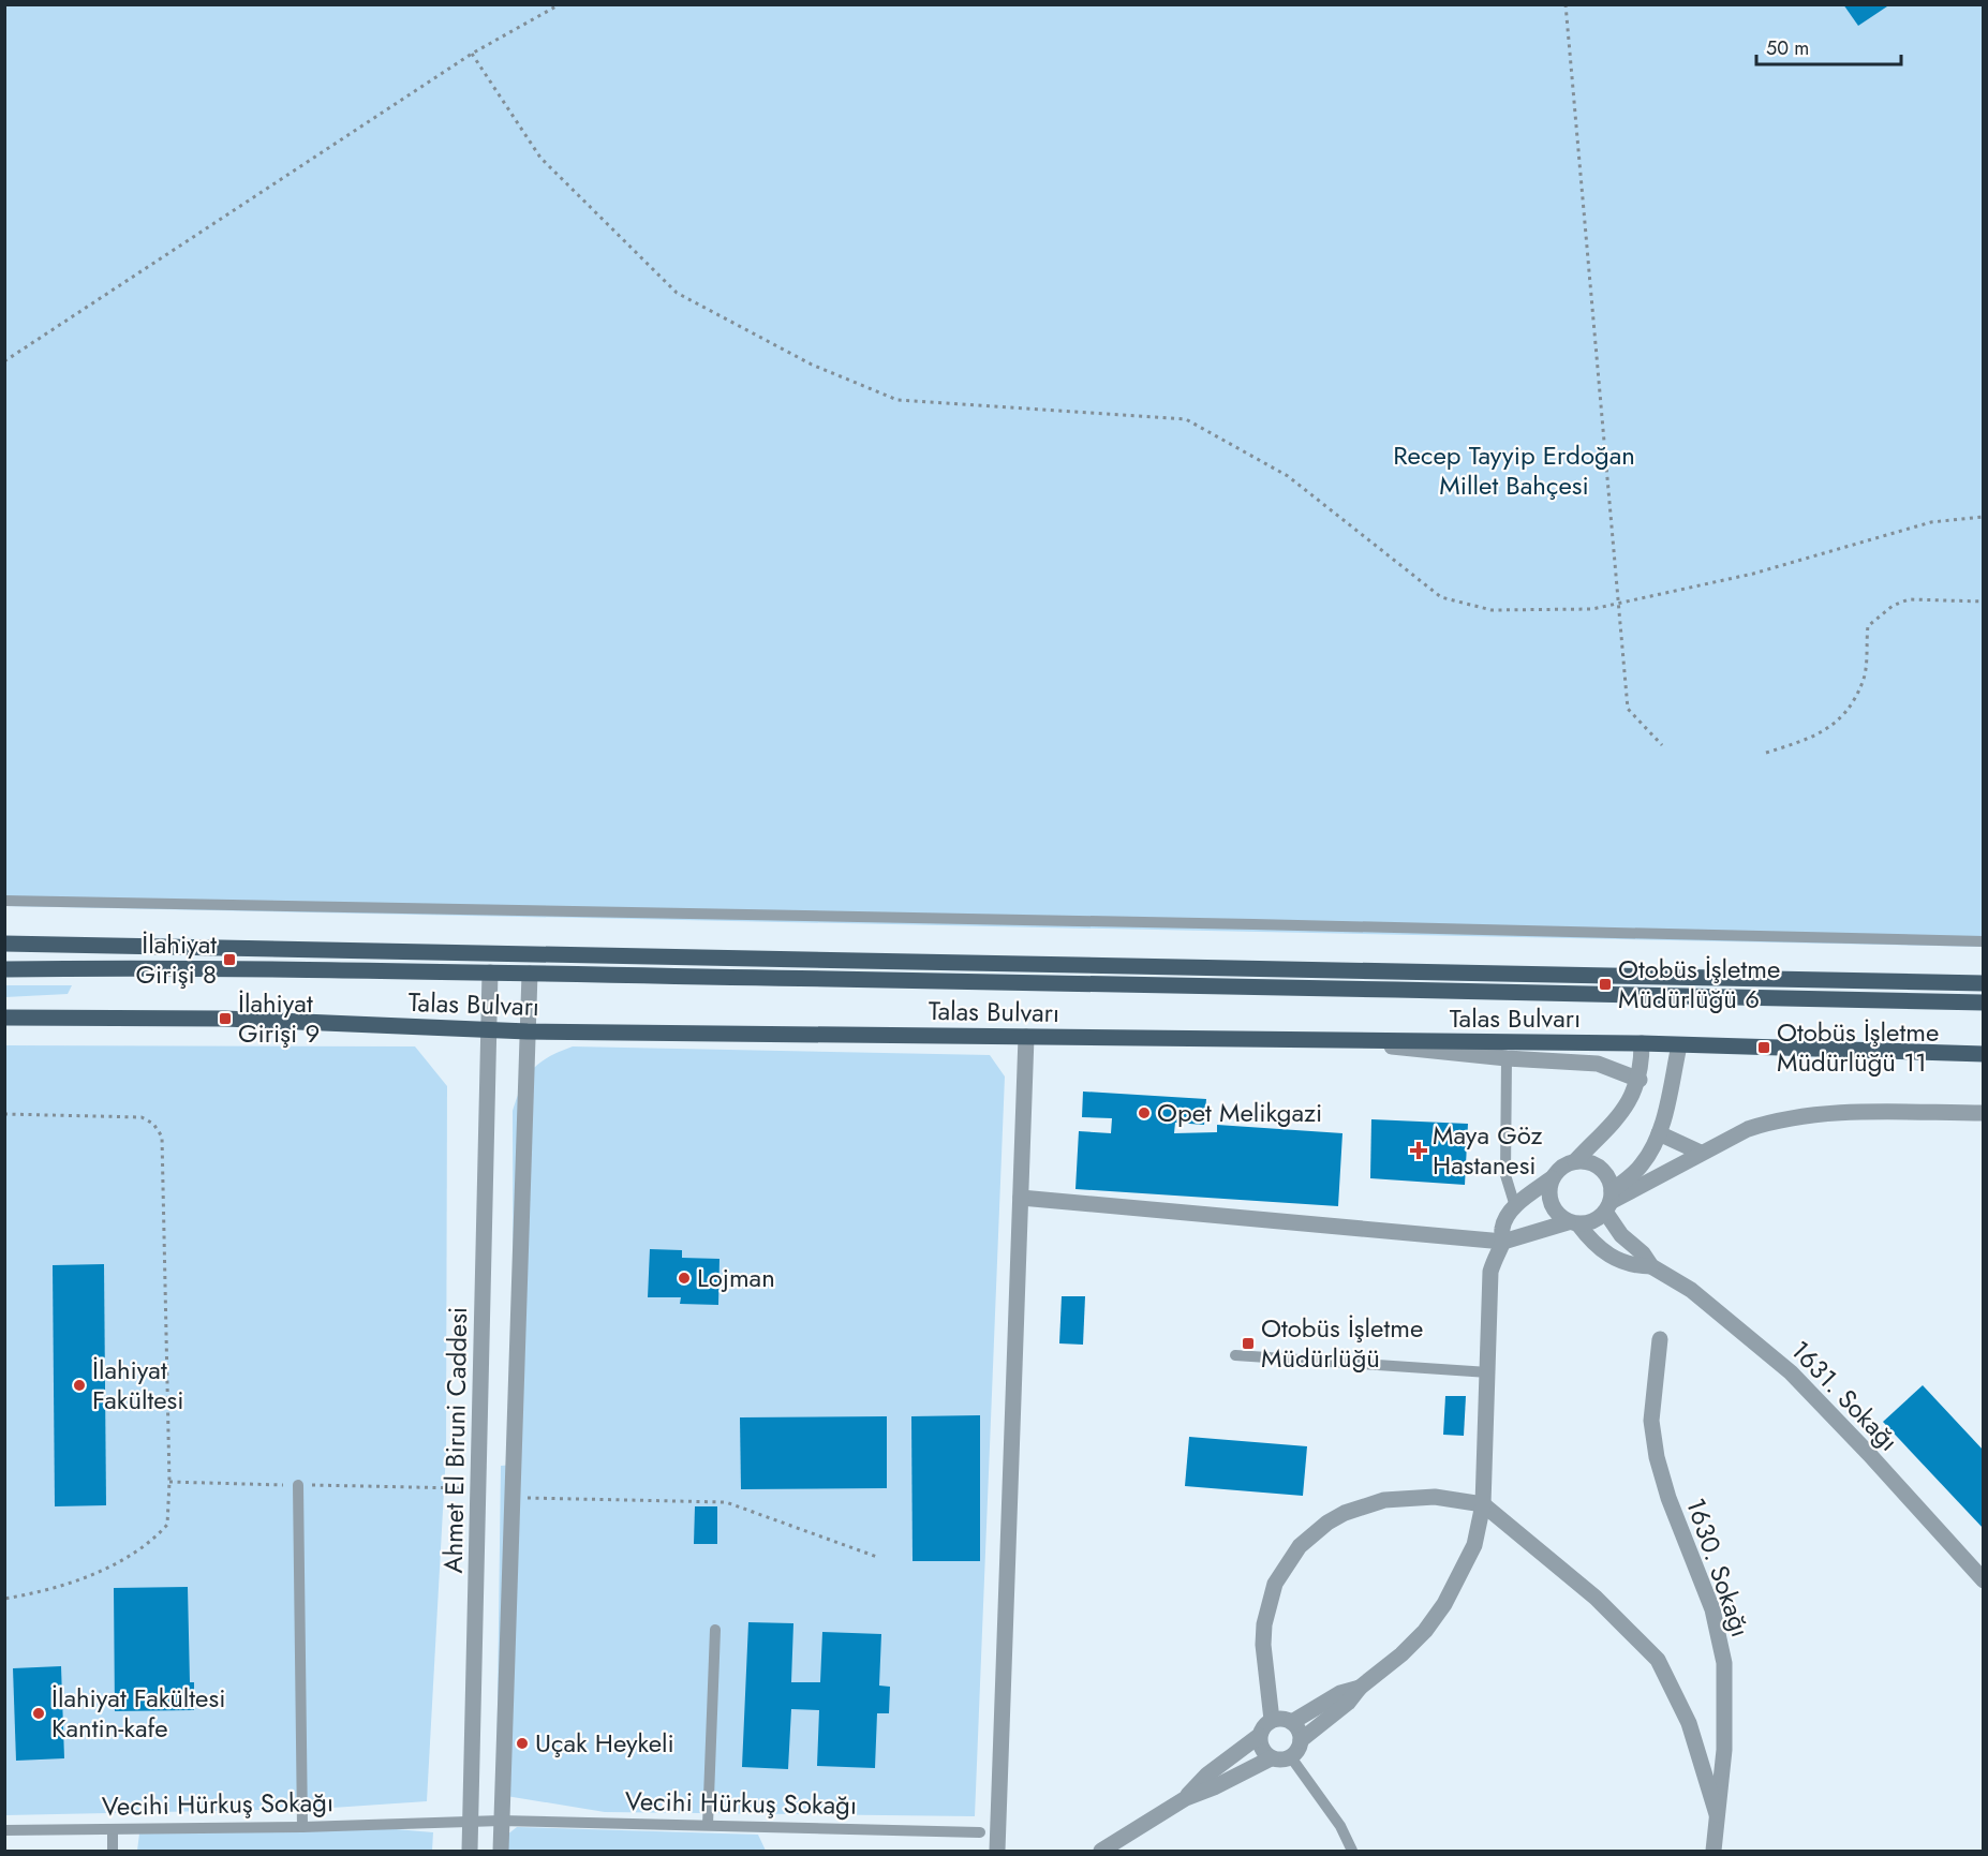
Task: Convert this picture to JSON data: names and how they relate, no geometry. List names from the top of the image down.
{
  "streets": {
    "main road": ["Talas Bulvarı"],
    "street": ["1631. Sokağı", "Ahmet El Biruni Caddesi", "1630. Sokağı"],
    "lane": ["Vecihi Hürkuş Sokağı"]
  },
  "crossings": [
    ["Talas Bulvarı", "Ahmet El Biruni Caddesi"],
    ["Ahmet El Biruni Caddesi", "Vecihi Hürkuş Sokağı"]
  ],
  "parks": ["Recep Tayyip Erdoğan Millet Bahçesi"],
  "places": {
    "transit": [
      "İlahiyat Girişi 8",
      "Otobüs İşletme Müdürlüğü 6",
      "İlahiyat Girişi 9",
      "Otobüs İşletme Müdürlüğü 11",
      "Otobüs İşletme Müdürlüğü"
    ],
    "other": [
      "Opet Melikgazi",
      "Lojman",
      "İlahiyat Fakültesi",
      "İlahiyat Fakültesi Kantin-kafe",
      "Uçak Heykeli"
    ],
    "health": ["Maya Göz Hastanesi"]
  },
  "scale_bar": "50 m"
}
